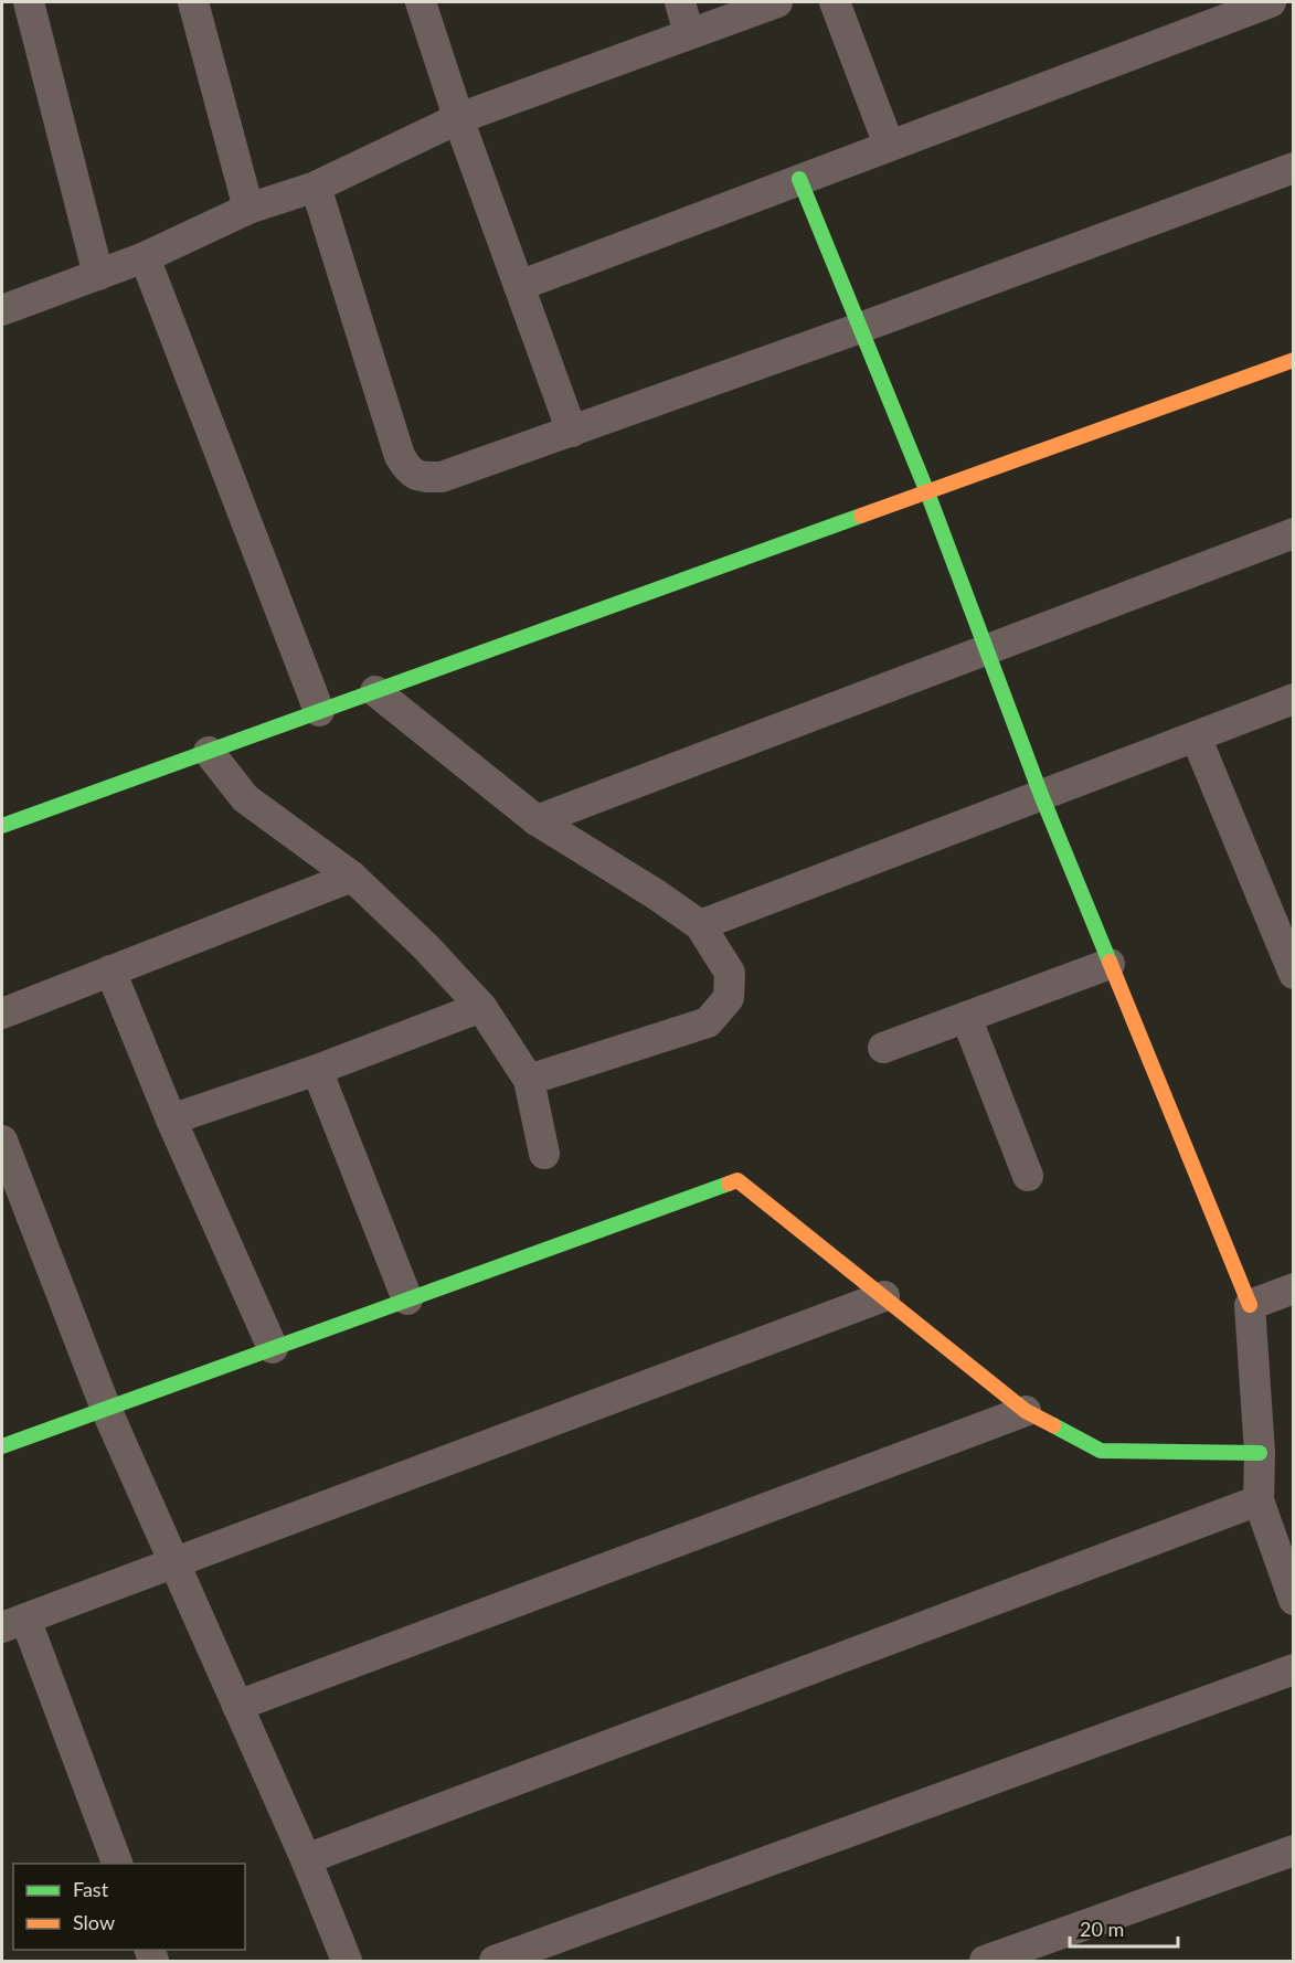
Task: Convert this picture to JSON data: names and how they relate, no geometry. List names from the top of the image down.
{
  "legend": ["Fast", "Slow"],
  "scale_bar": "20 m"
}
